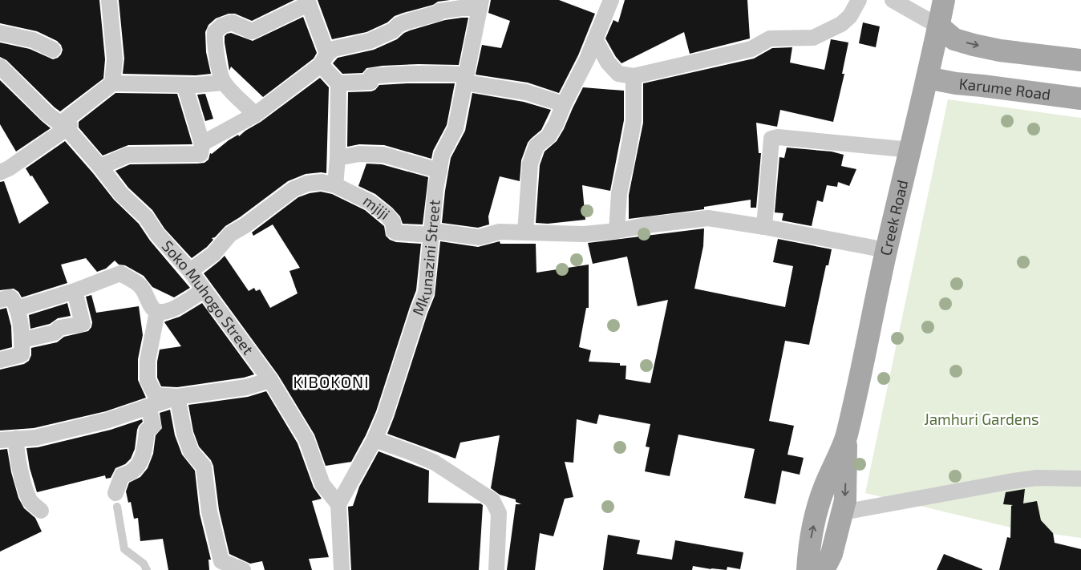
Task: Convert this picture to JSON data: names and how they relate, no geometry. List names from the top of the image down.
{
  "streets": {
    "main road": ["Karume Road", "Creek Road"],
    "street": ["mjiji", "Mkunazini Street", "Soko Muhogo Street"]
  },
  "crossings": [
    ["Karume Road", "Creek Road"],
    ["mjiji", "Mkunazini Street"],
    ["Mkunazini Street", "Soko Muhogo Street"]
  ],
  "districts": ["KIBOKONI"],
  "parks": ["Jamhuri Gardens"]
}
